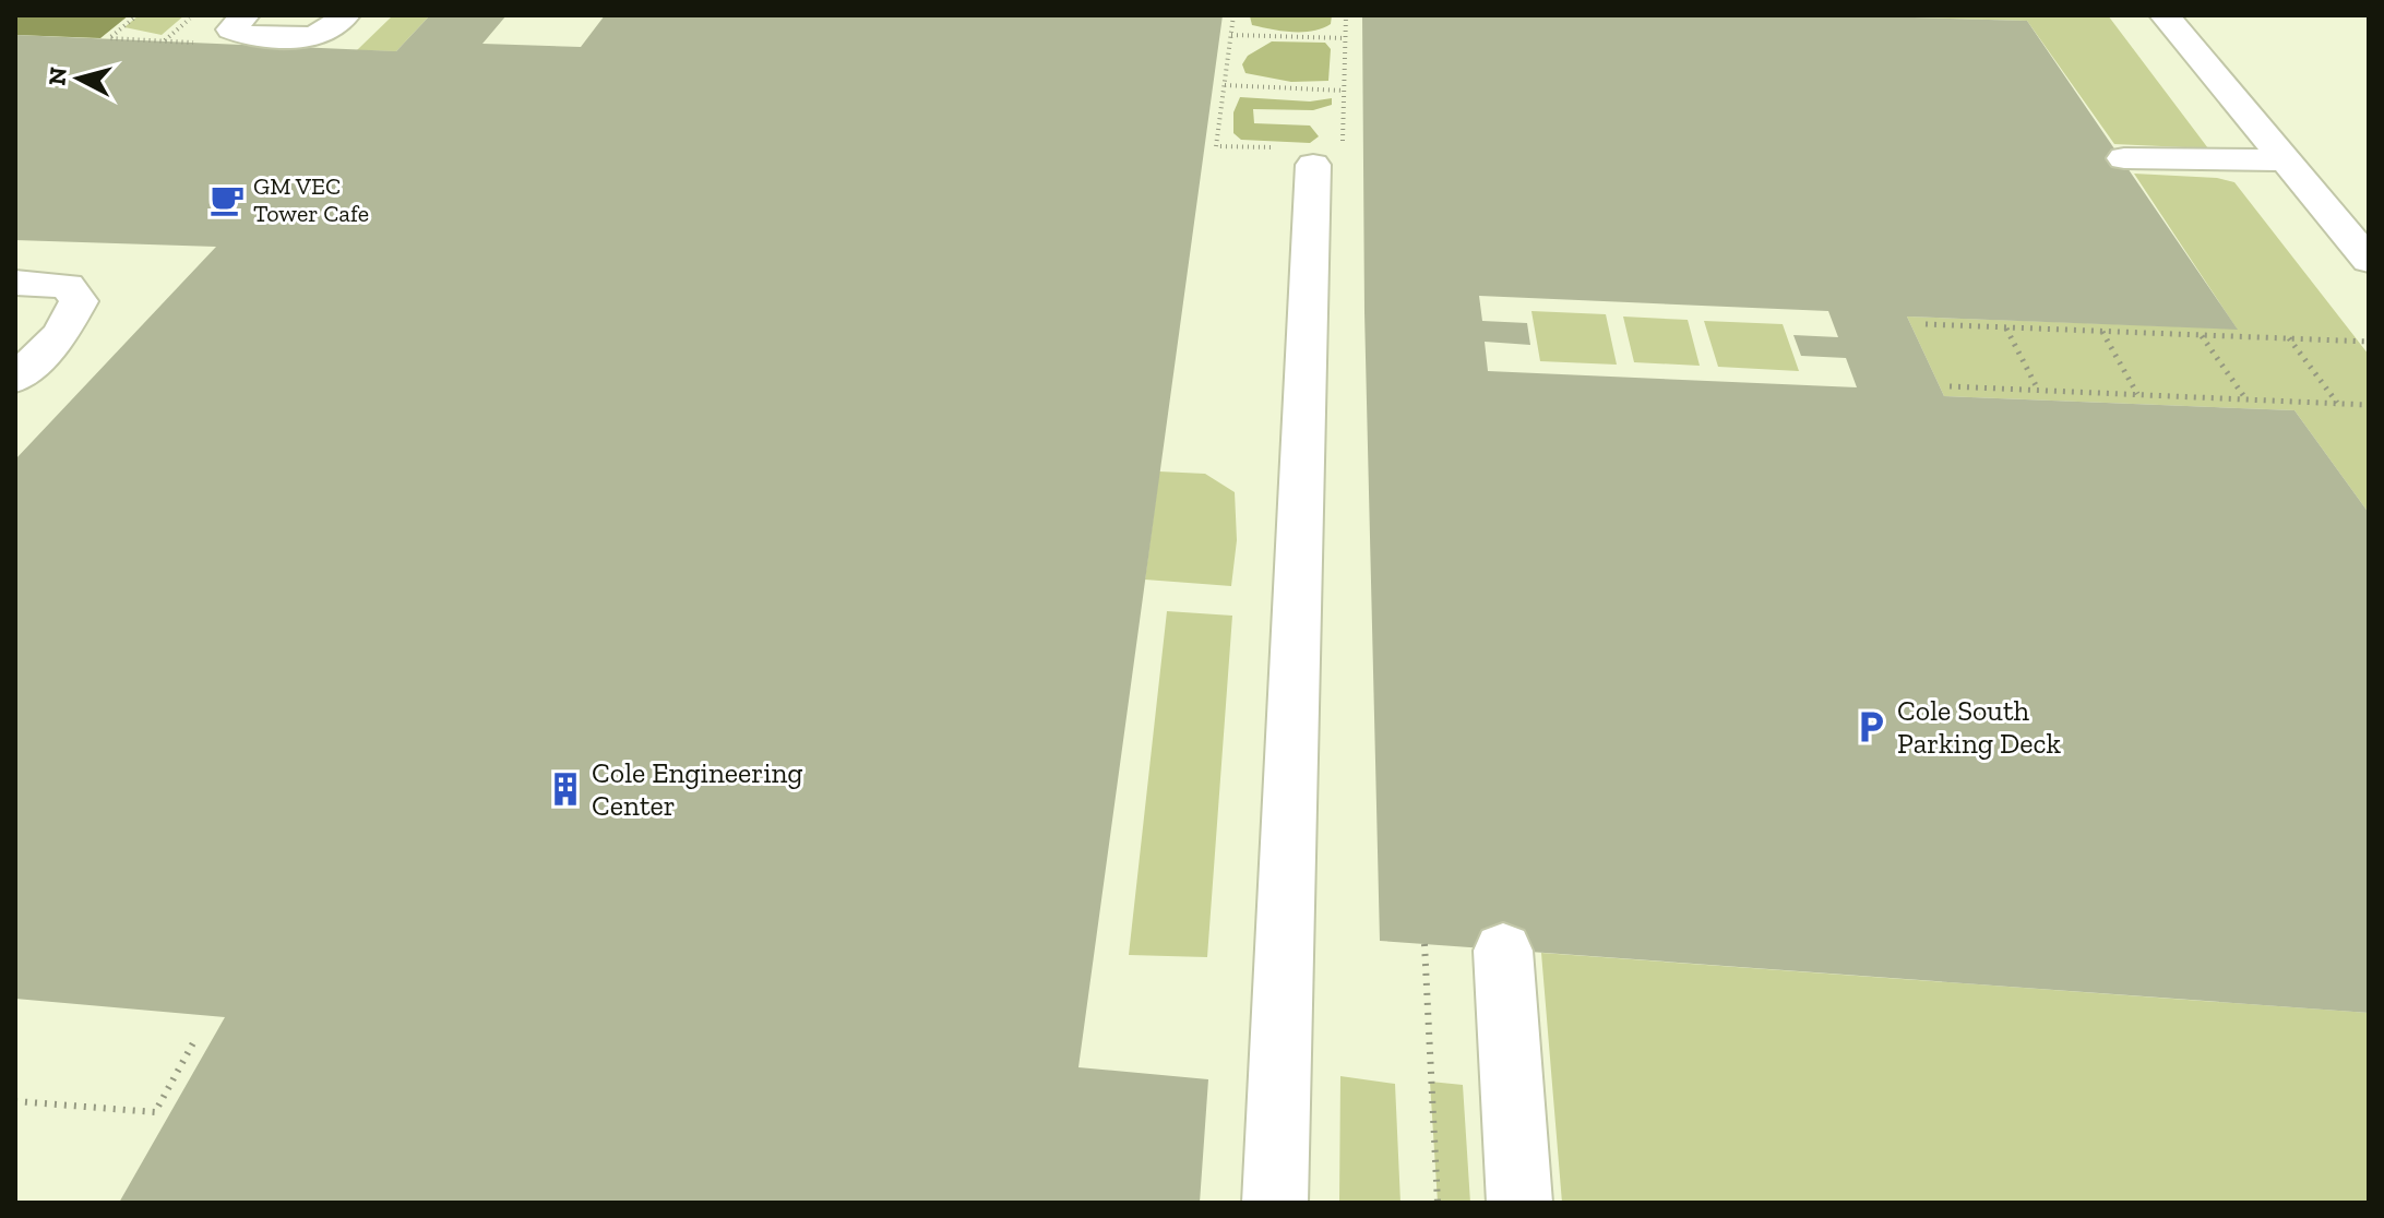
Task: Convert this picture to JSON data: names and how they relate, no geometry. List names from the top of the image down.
{
  "places": {
    "cafe": ["GM VEC Tower Cafe"],
    "parking": ["Cole South Parking Deck"],
    "building": ["Cole Engineering Center"]
  },
  "north": "left"
}
